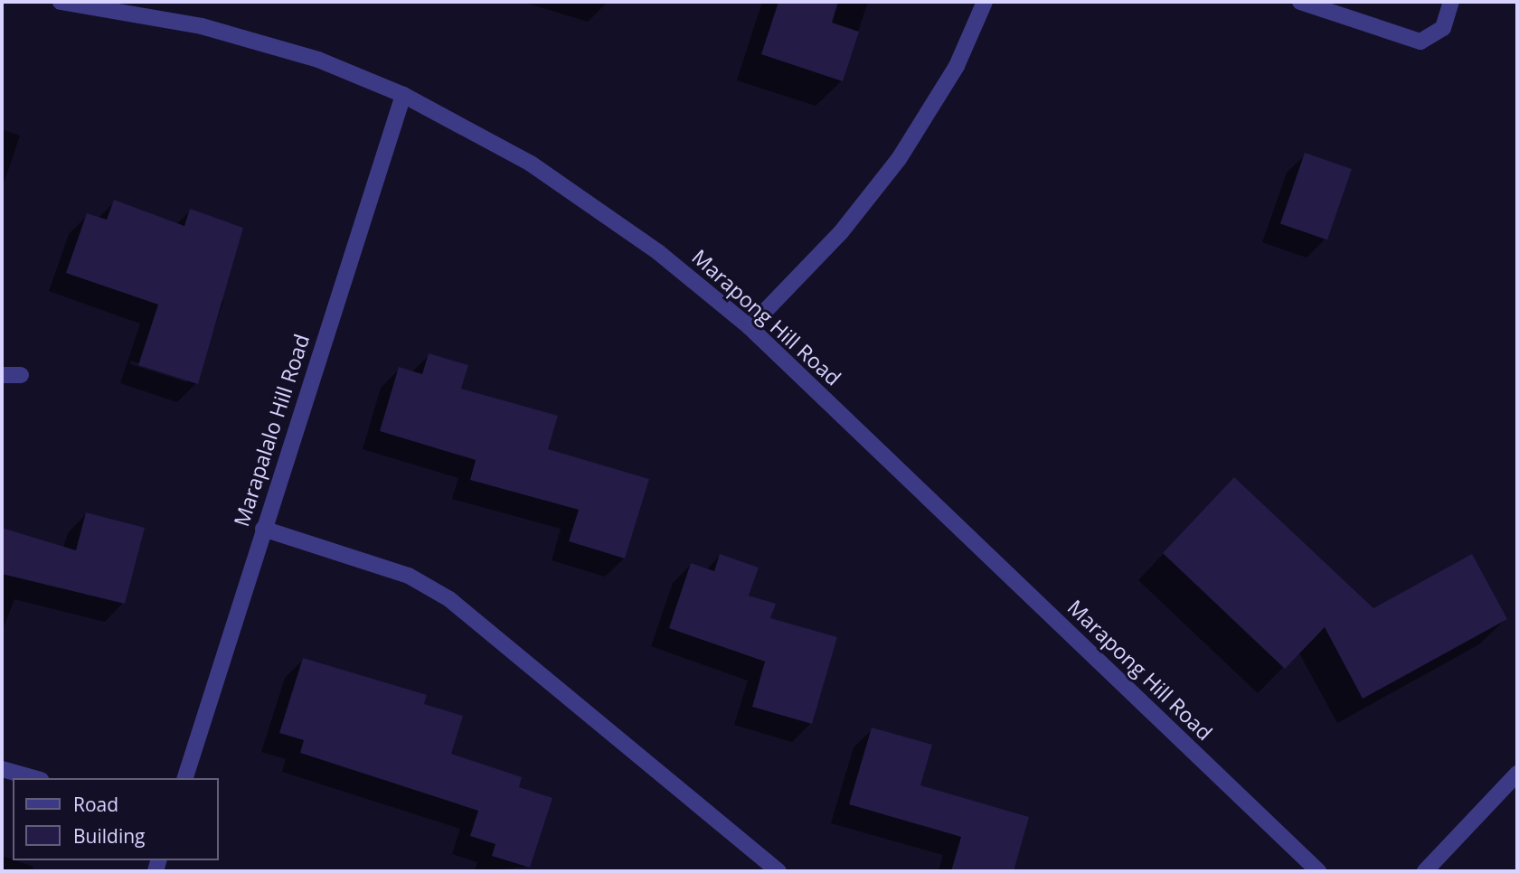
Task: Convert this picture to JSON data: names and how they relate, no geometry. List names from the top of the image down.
{
  "streets": {
    "street": ["Marapong Hill Road", "Marapalalo Hill Road"]
  },
  "crossings": [
    ["Marapong Hill Road", "Marapalalo Hill Road"]
  ],
  "legend": ["Road", "Building"]
}
